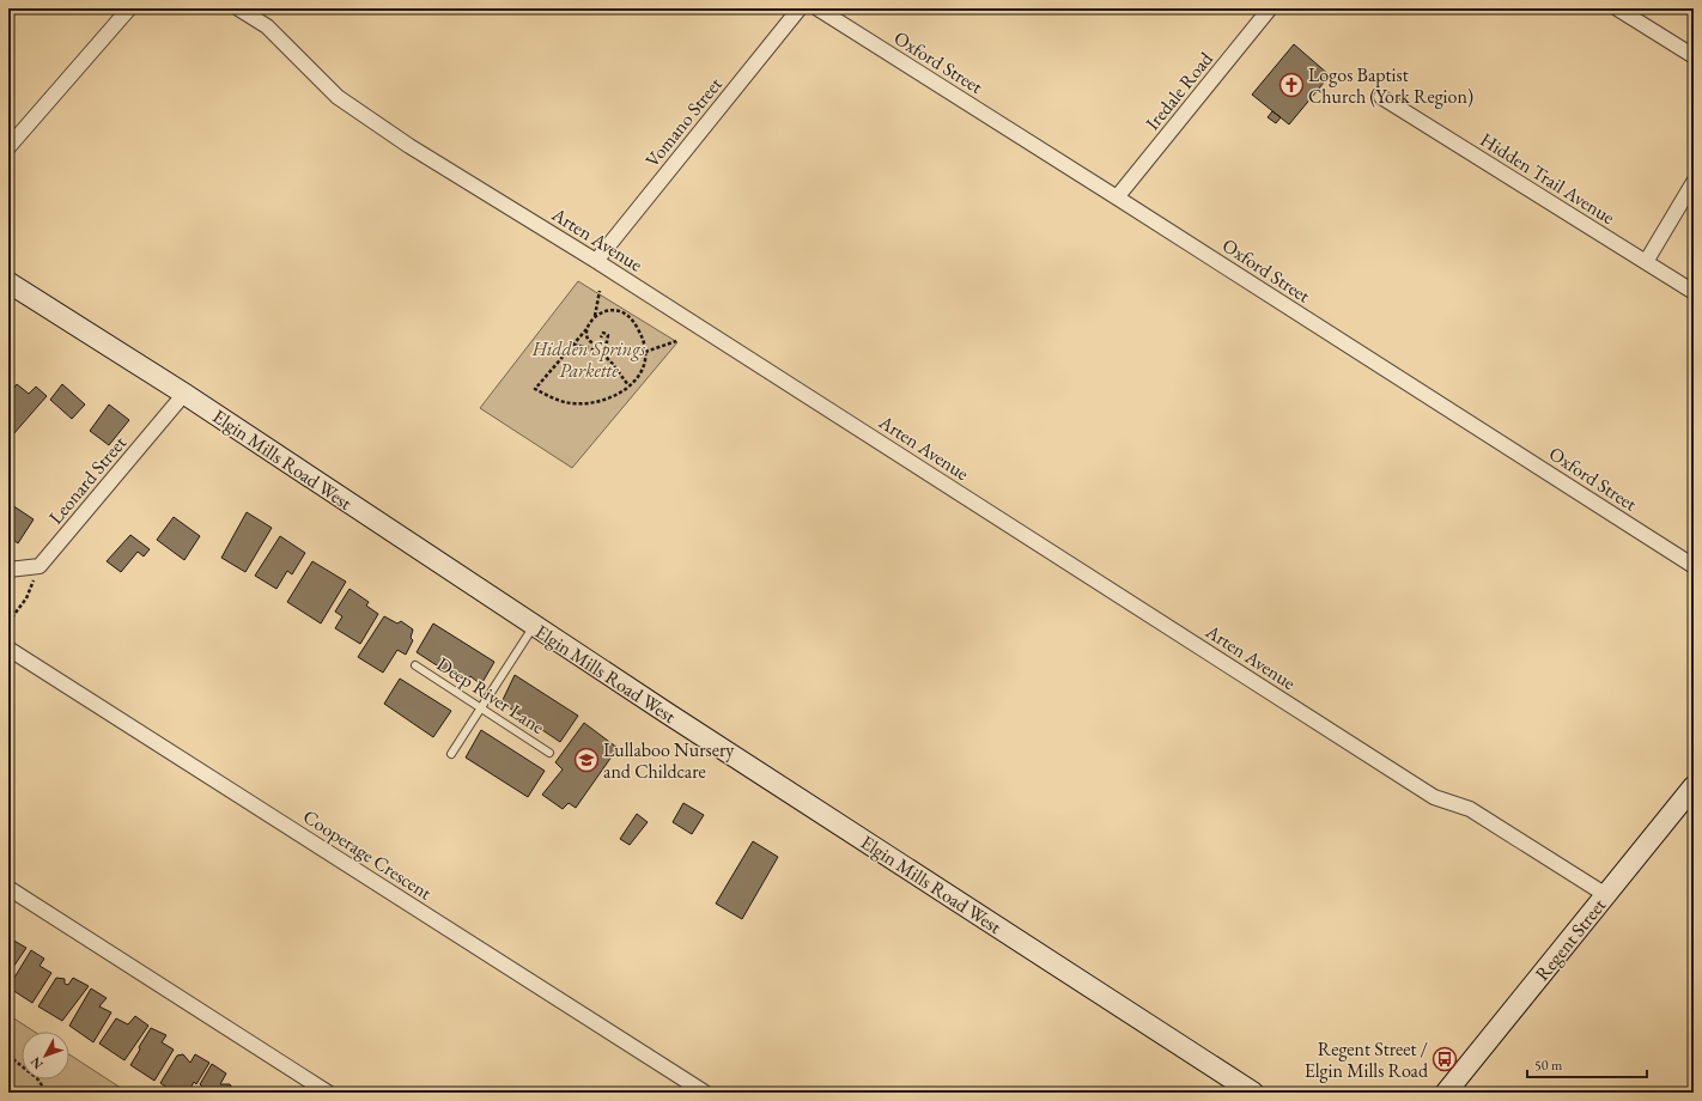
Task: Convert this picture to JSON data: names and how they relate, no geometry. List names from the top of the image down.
{
  "streets": {
    "main road": ["Elgin Mills Road West", "Regent Street"],
    "street": [
      "Oxford Street",
      "Iredale Road",
      "Vomano Street",
      "Hidden Trail Avenue",
      "Arten Avenue",
      "Leonard Street",
      "Cooperage Crescent"
    ],
    "lane": ["Deep River Lane"]
  },
  "crossings": [
    ["Oxford Street", "Iredale Road"],
    ["Vomano Street", "Arten Avenue"],
    ["Arten Avenue", "Regent Street"],
    ["Elgin Mills Road West", "Leonard Street"]
  ],
  "parks": ["Hidden Springs Parkette"],
  "places": {
    "church": ["Logos Baptist Church (York Region)"],
    "school or university": ["Lullaboo Nursery and Childcare"],
    "bus stop": ["Regent Street / Elgin Mills Road"]
  },
  "scale_bar": "50 m",
  "north": "bottom left"
}
